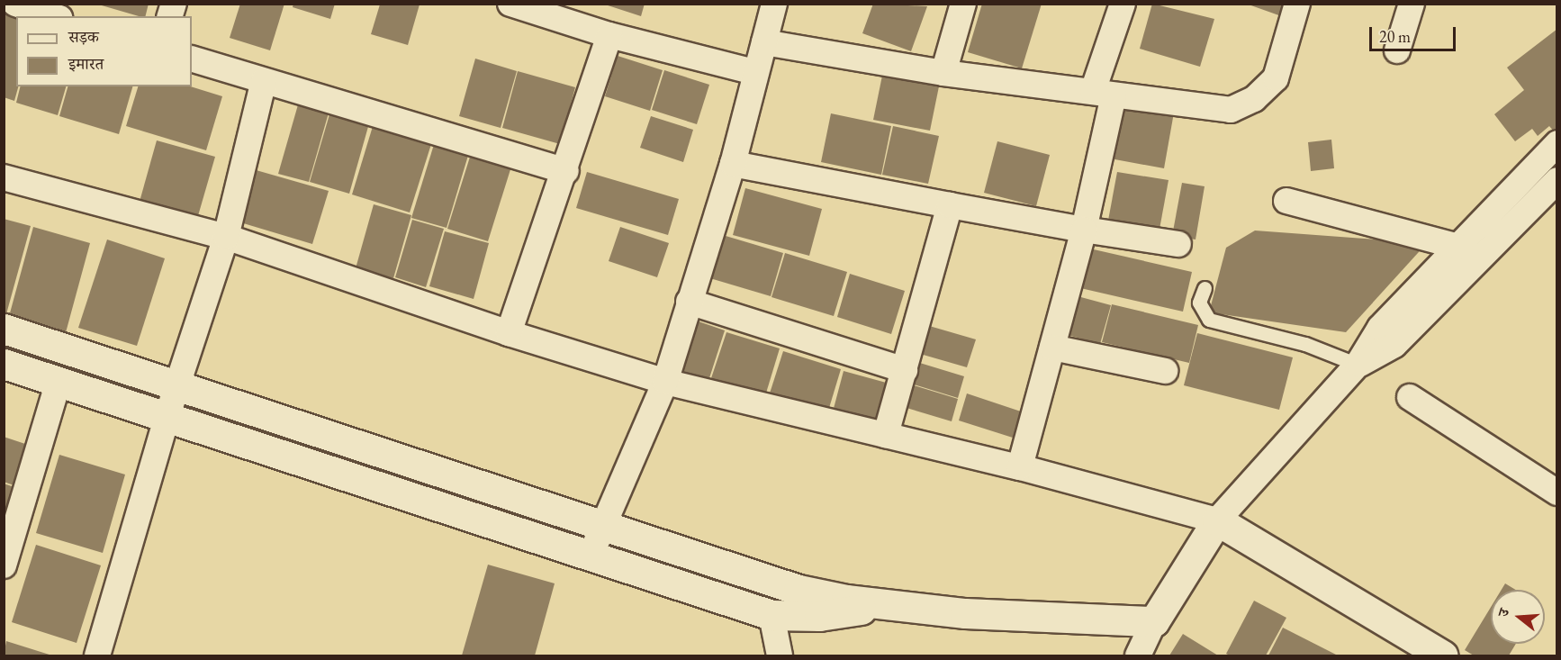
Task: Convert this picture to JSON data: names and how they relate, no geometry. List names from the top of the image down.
{
  "legend": ["सड़क", "इमारत"],
  "scale_bar": "20 m",
  "north": "left"
}
